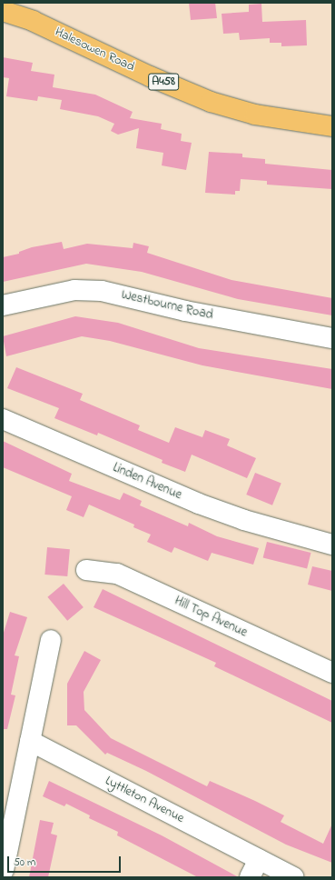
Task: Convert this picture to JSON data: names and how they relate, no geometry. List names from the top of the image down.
{
  "streets": {
    "highway": ["Halesowen Road", "A458"],
    "street": [
      "Westbourne Road",
      "Linden Avenue",
      "Hill Top Avenue",
      "Lyttleton Avenue"
    ]
  },
  "scale_bar": "50 m"
}
